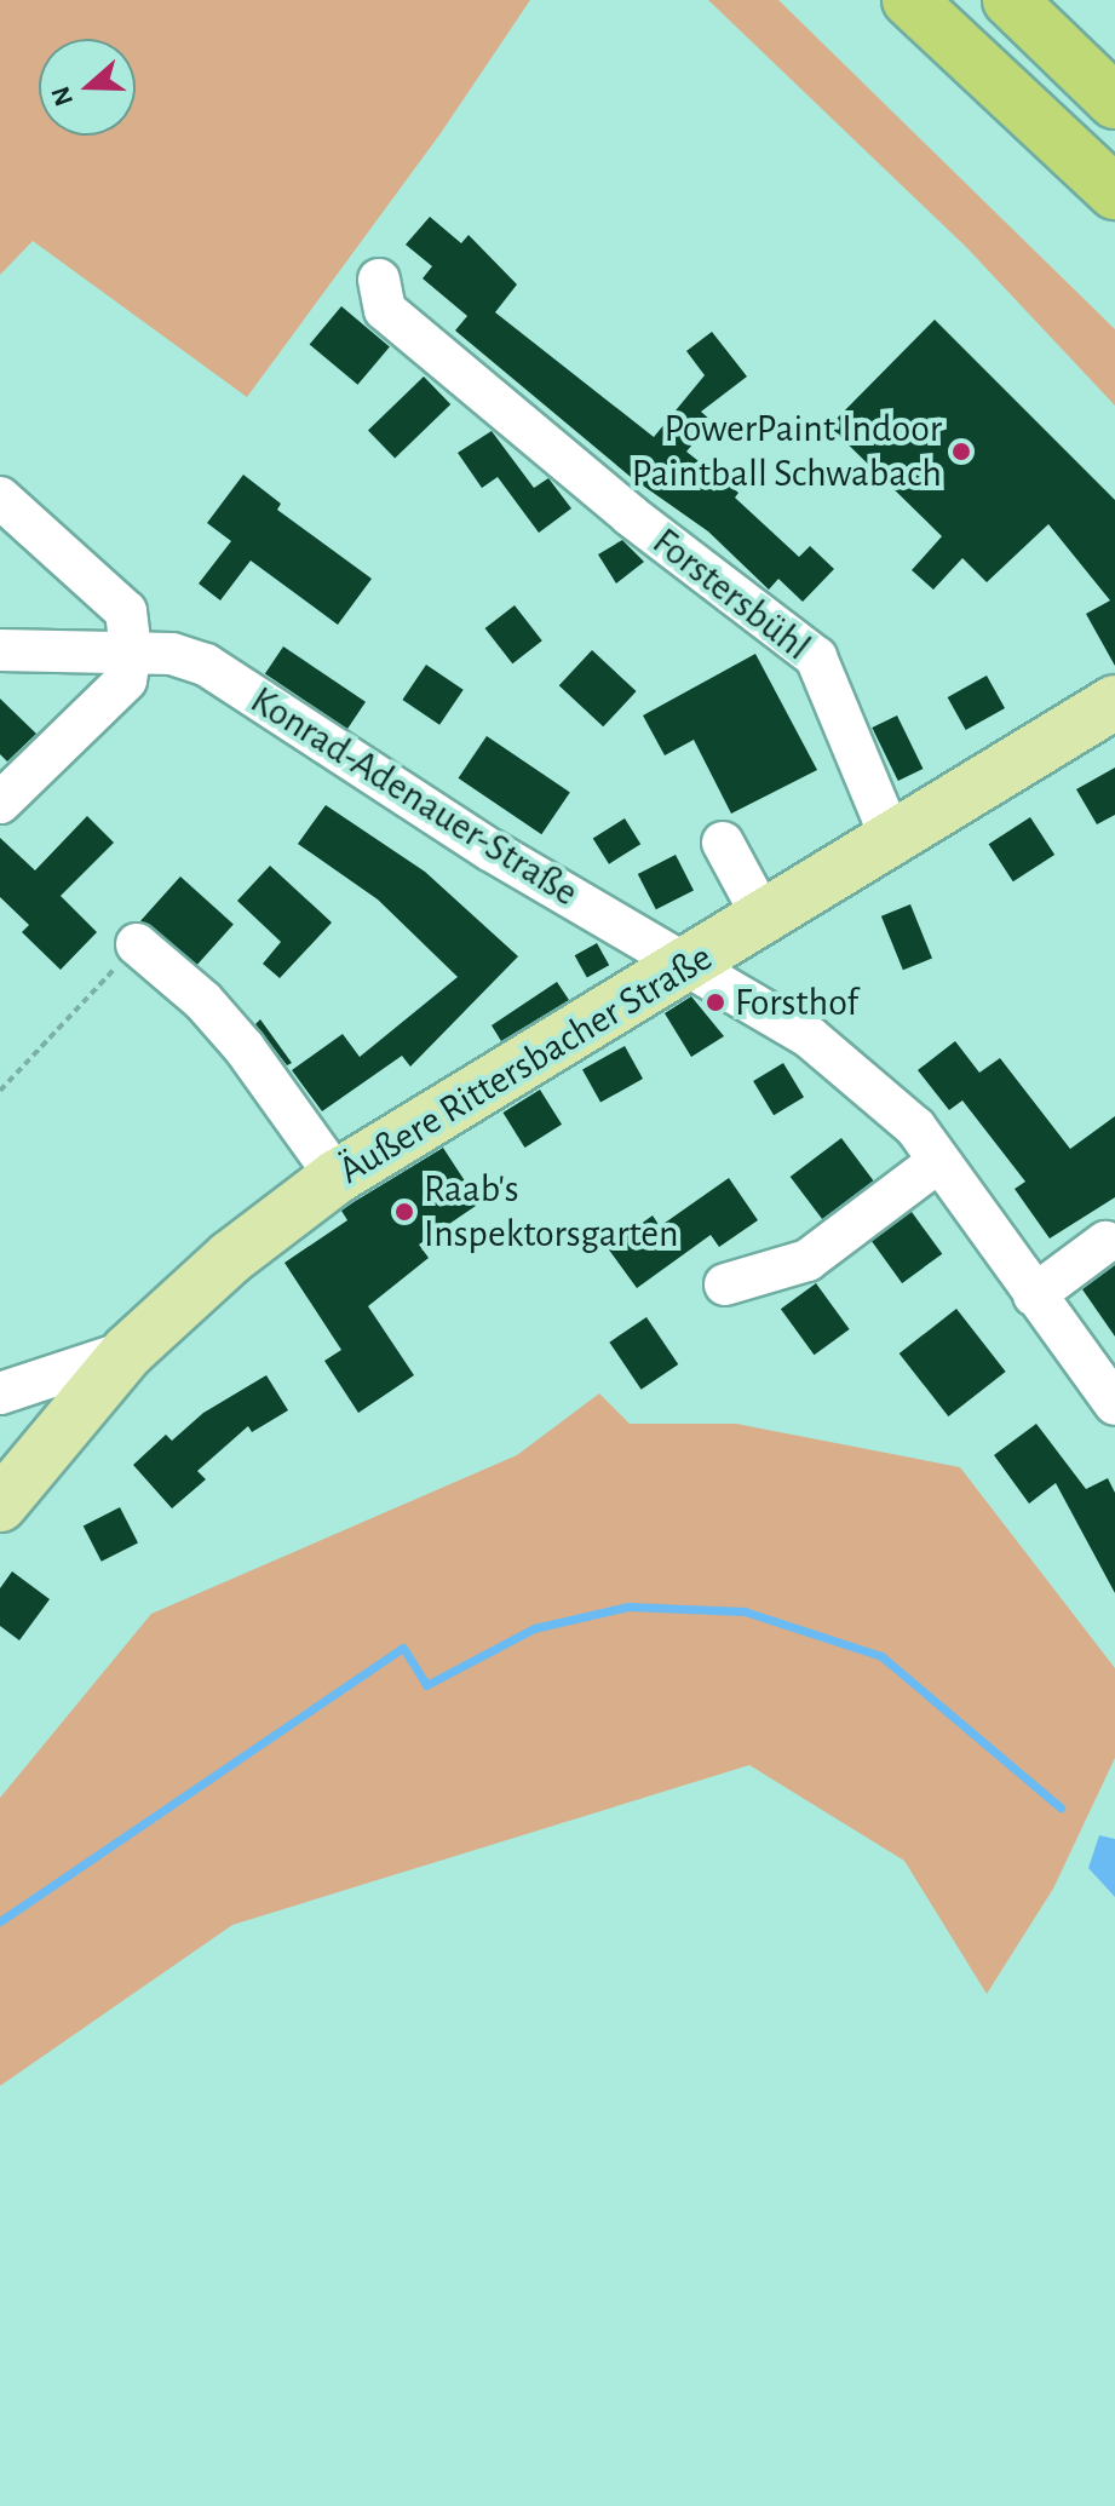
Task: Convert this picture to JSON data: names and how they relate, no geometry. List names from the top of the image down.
{
  "streets": {
    "main road": ["Äußere Rittersbacher Straße"],
    "street": ["Forstersbühl", "Konrad-Adenauer-Straße"]
  },
  "crossings": [
    ["Forstersbühl", "Äußere Rittersbacher Straße"],
    ["Konrad-Adenauer-Straße", "Äußere Rittersbacher Straße"]
  ],
  "places": ["PowerPaint Indoor Paintball Schwabach", "Forsthof", "Raab's Inspektorsgarten"],
  "north": "left"
}
